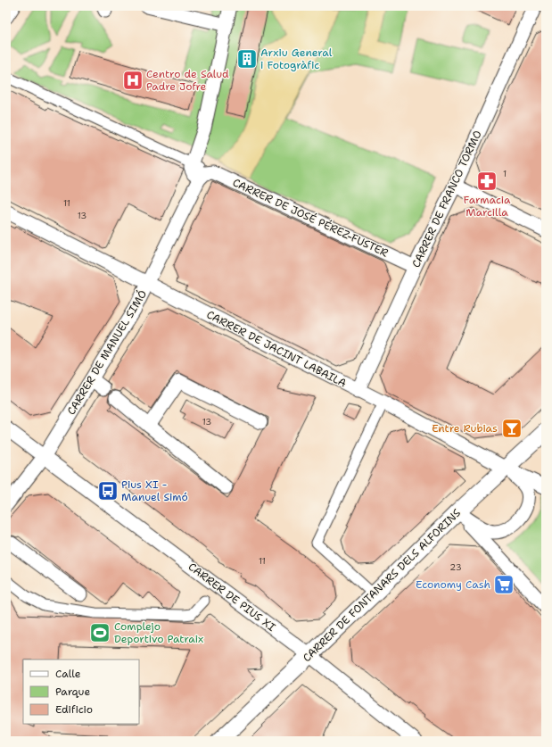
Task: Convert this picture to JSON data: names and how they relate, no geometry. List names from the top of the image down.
{
  "streets": {
    "street": [
      "CARRER DE FRANCO TORMO",
      "CARRER DE JOSÉ PÉREZ-FUSTER",
      "CARRER DE JACINT LABAILA",
      "CARRER DE MANUEL SIMÓ",
      "CARRER DE FONTANARS DELS ALFORINS",
      "CARRER DE PIUS XI"
    ]
  },
  "crossings": [
    ["CARRER DE FRANCO TORMO", "CARRER DE JOSÉ PÉREZ-FUSTER"],
    ["CARRER DE FRANCO TORMO", "CARRER DE JACINT LABAILA"],
    ["CARRER DE JOSÉ PÉREZ-FUSTER", "CARRER DE MANUEL SIMÓ"],
    ["CARRER DE JACINT LABAILA", "CARRER DE MANUEL SIMÓ"],
    ["CARRER DE JACINT LABAILA", "CARRER DE FONTANARS DELS ALFORINS"],
    ["CARRER DE MANUEL SIMÓ", "CARRER DE PIUS XI"],
    ["CARRER DE FONTANARS DELS ALFORINS", "CARRER DE PIUS XI"]
  ],
  "places": {
    "building": ["Arxiu General i Fotogràfic"],
    "hospital": ["Centro de Salud Padre Jofre"],
    "pharmacy": ["Farmacia Marcilla"],
    "bar": ["Entre Rubias"],
    "bus stop": ["Pius XI - Manuel Simó"],
    "supermarket": ["Economy Cash"],
    "sports": ["Complejo Deportivo Patraix"]
  },
  "house_numbers": [
    "1",
    "11",
    "13",
    "13",
    "11",
    "23"
  ],
  "legend": ["Calle", "Parque", "Edificio"]
}
